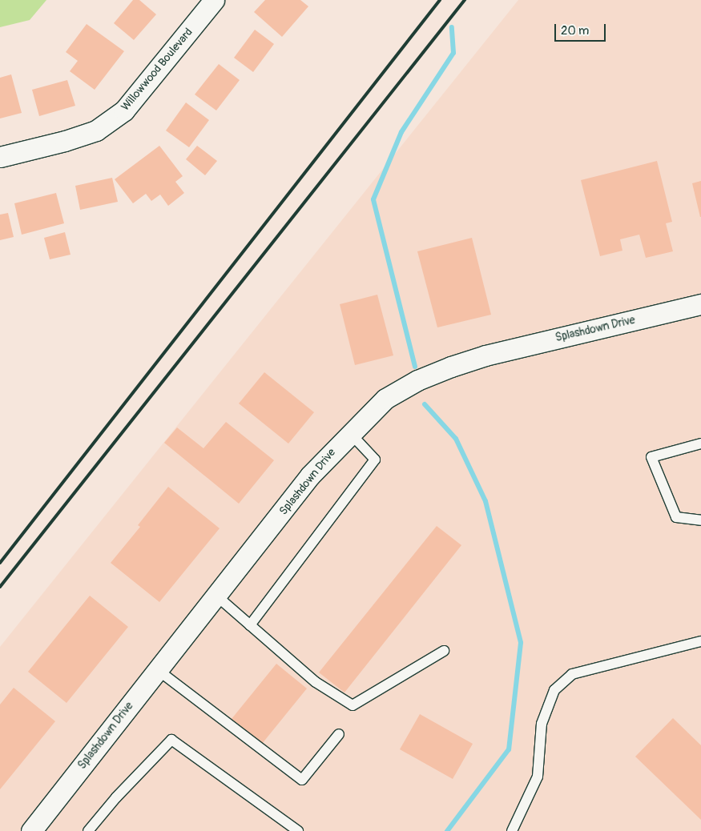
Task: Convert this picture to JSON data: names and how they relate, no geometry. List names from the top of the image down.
{
  "streets": {
    "street": ["Willowwood Boulevard", "Splashdown Drive"]
  },
  "scale_bar": "20 m"
}
